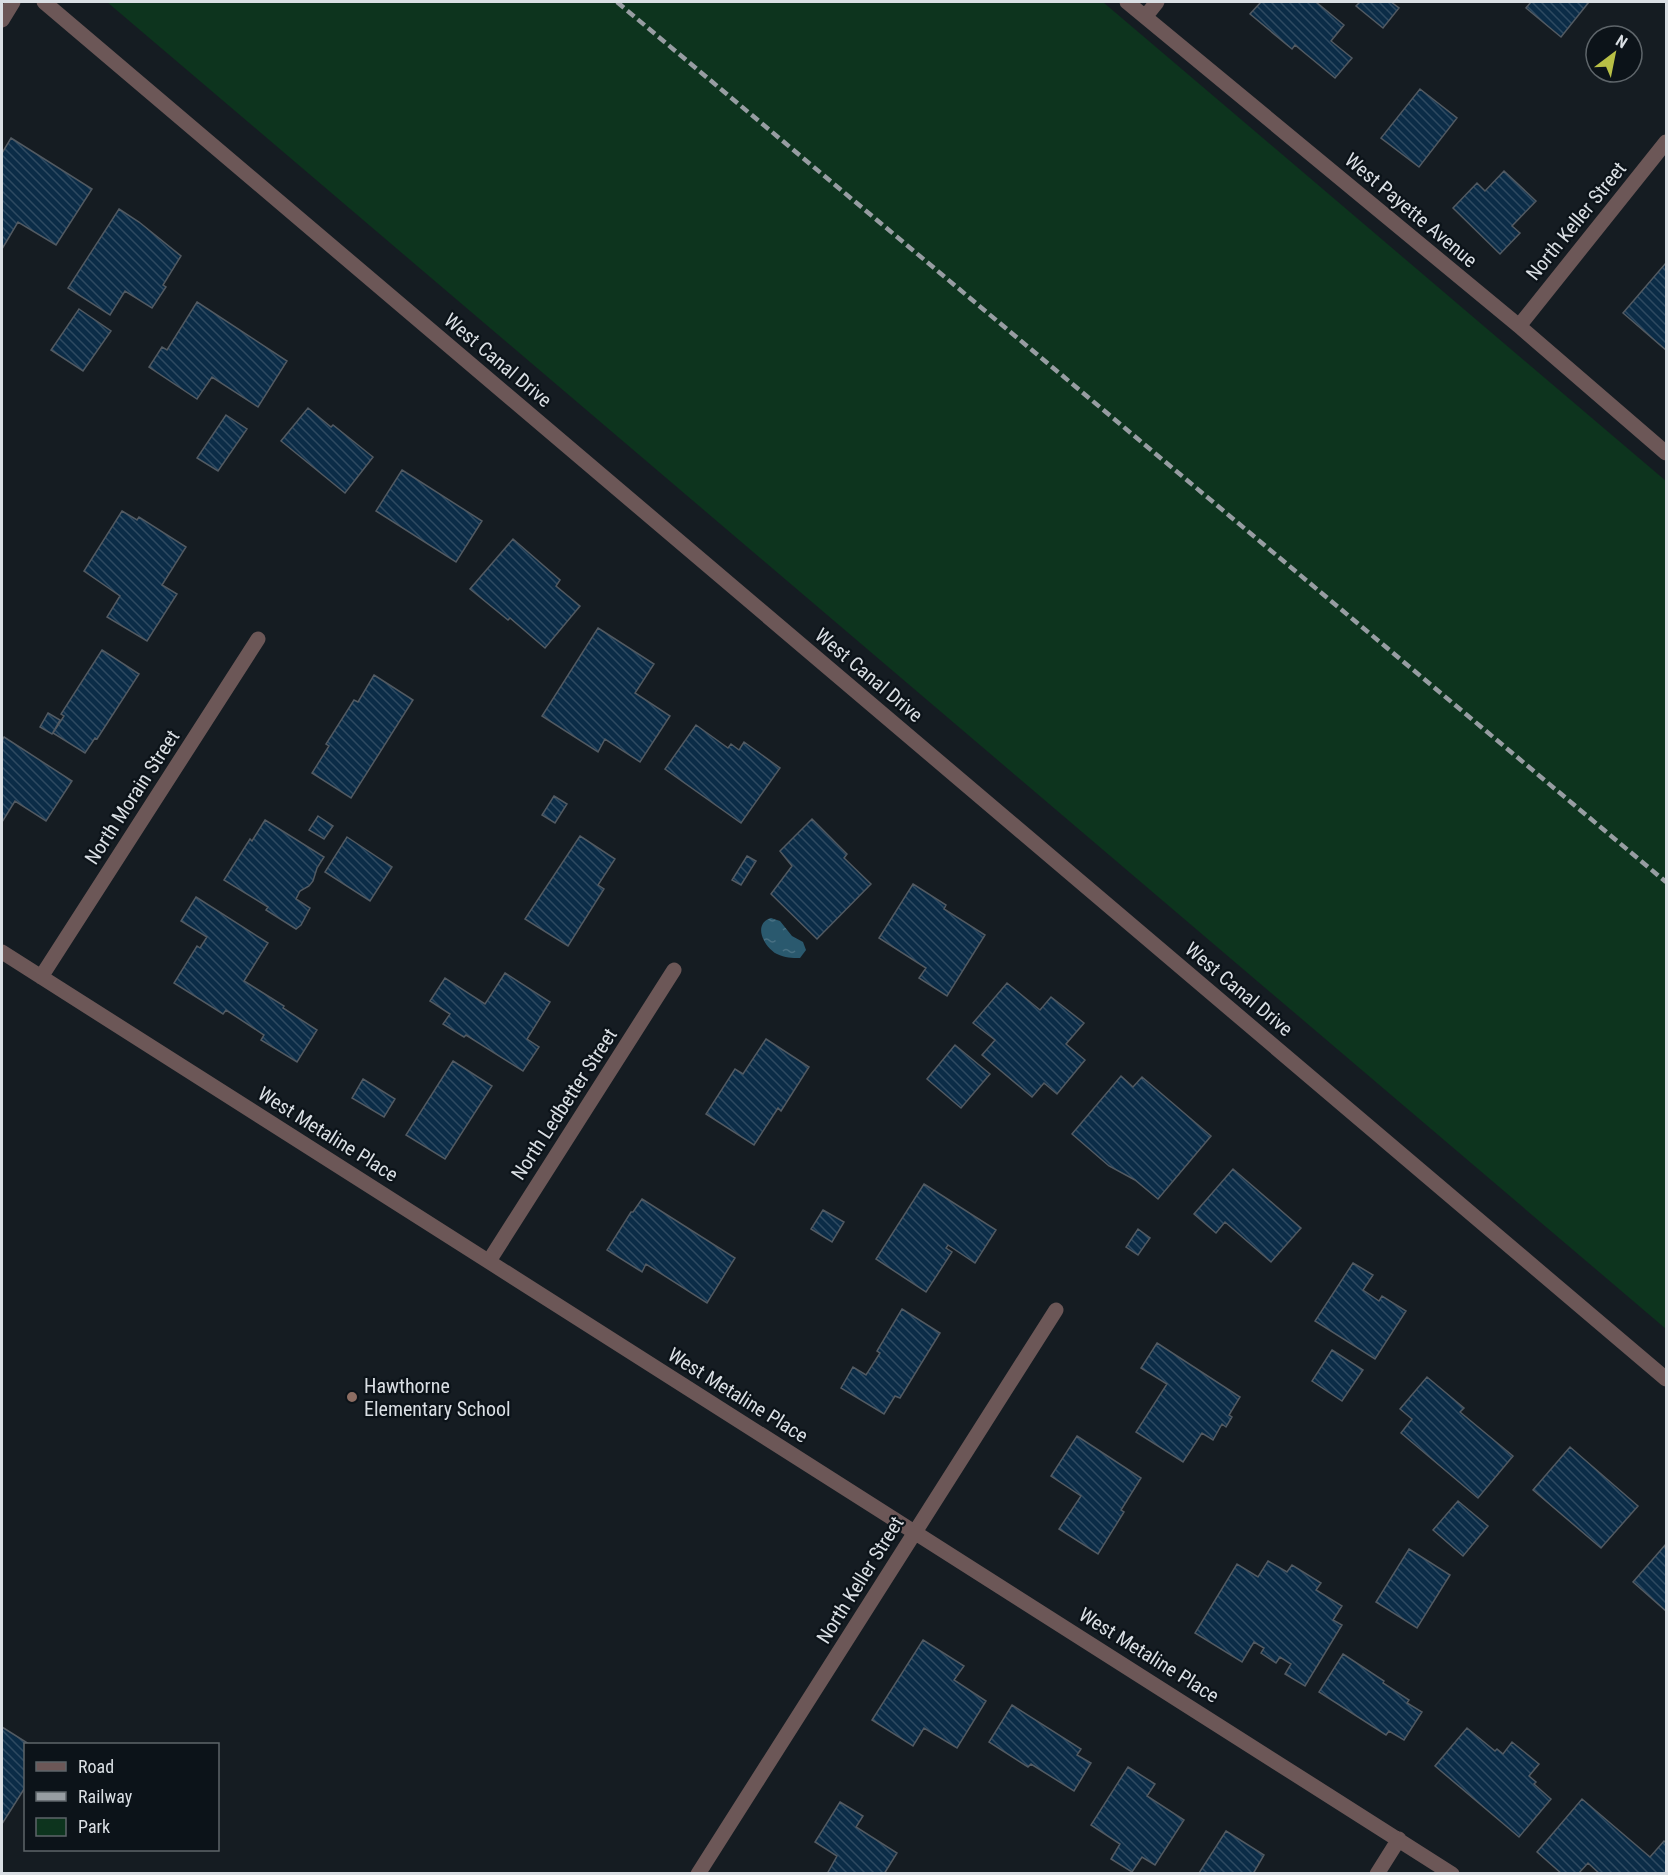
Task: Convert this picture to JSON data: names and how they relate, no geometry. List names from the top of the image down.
{
  "streets": {
    "street": [
      "West Payette Avenue",
      "North Keller Street",
      "West Canal Drive",
      "North Morain Street",
      "North Ledbetter Street",
      "West Metaline Place"
    ]
  },
  "crossings": [
    ["West Payette Avenue", "North Keller Street"],
    ["North Keller Street", "West Metaline Place"],
    ["North Morain Street", "West Metaline Place"],
    ["North Ledbetter Street", "West Metaline Place"]
  ],
  "places": ["Hawthorne Elementary School"],
  "legend": ["Road", "Railway", "Park"],
  "north": "top right"
}
